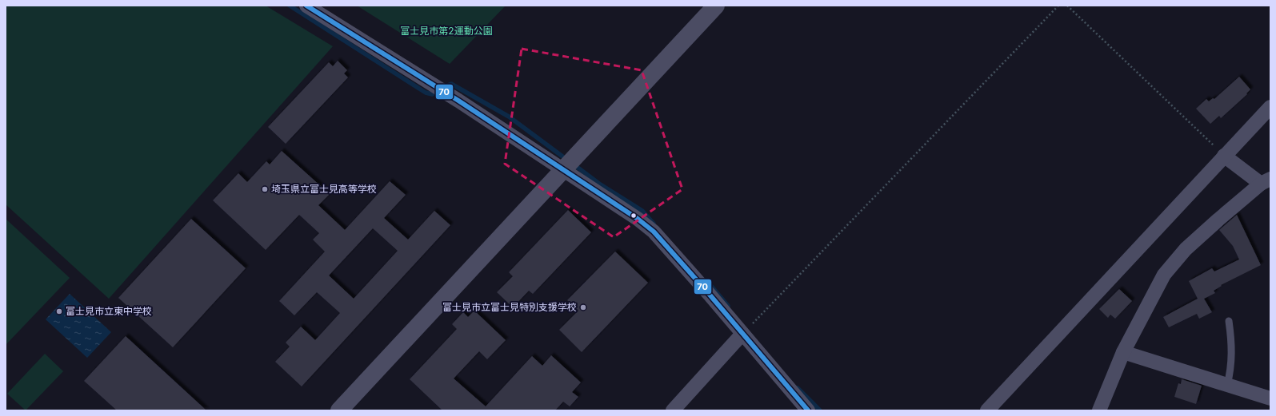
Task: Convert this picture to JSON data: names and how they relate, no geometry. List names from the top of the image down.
{
  "parks": ["富士見市第2運動公園"],
  "places": ["埼玉県立富士見高等学校", "富士見市立富士見特別支援学校", "富士見市立東中学校"],
  "lines": ["transit line 70"]
}
